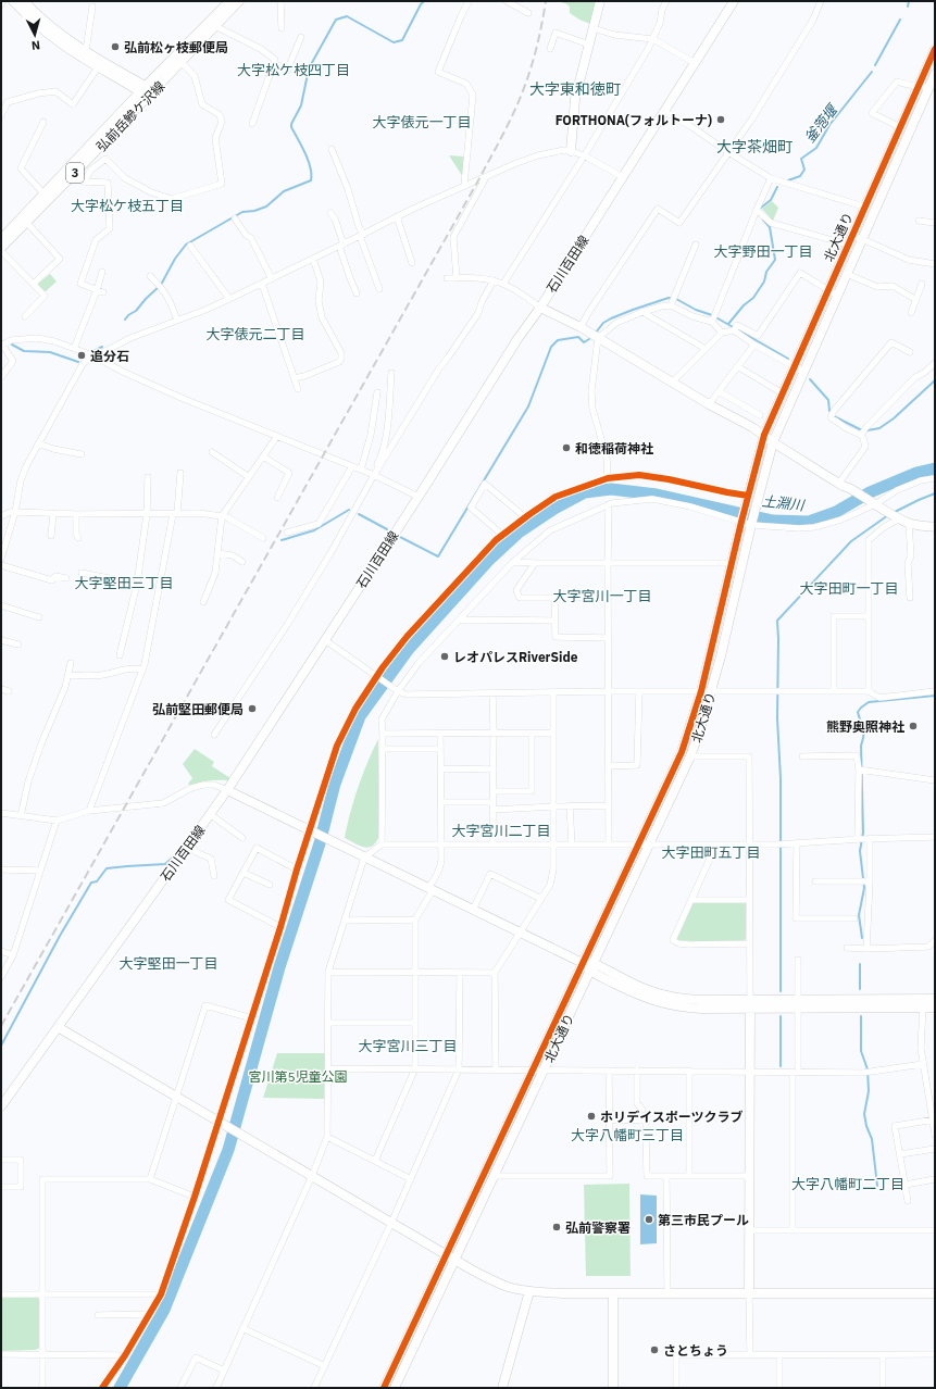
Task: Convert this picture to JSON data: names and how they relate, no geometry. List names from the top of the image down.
{
  "streets": {
    "street": [
      "弘前岳鰺ケ沢線",
      "3",
      "北大通り",
      "石川百田線"
    ]
  },
  "crossings": [
    ["弘前岳鰺ケ沢線", "3"]
  ],
  "districts": [
    "大字松ケ枝四丁目",
    "大字東和徳町",
    "大字俵元一丁目",
    "大字茶畑町",
    "大字松ケ枝五丁目",
    "大字野田一丁目",
    "大字俵元二丁目",
    "大字堅田三丁目",
    "大字田町一丁目",
    "大字宮川一丁目",
    "大字宮川二丁目",
    "大字田町五丁目",
    "大字堅田一丁目",
    "大字宮川三丁目",
    "大字八幡町三丁目",
    "大字八幡町二丁目"
  ],
  "water": ["釜萢堰", "土淵川"],
  "parks": ["宮川第5児童公園"],
  "places": [
    "弘前松ヶ枝郵便局",
    "FORTHONA(フォルトーナ)",
    "追分石",
    "和徳稲荷神社",
    "レオパレスRiverSide",
    "弘前堅田郵便局",
    "熊野奥照神社",
    "ホリデイスポーツクラブ",
    "第三市民プール",
    "弘前警察署",
    "さとちょう"
  ],
  "north": "bottom"
}
